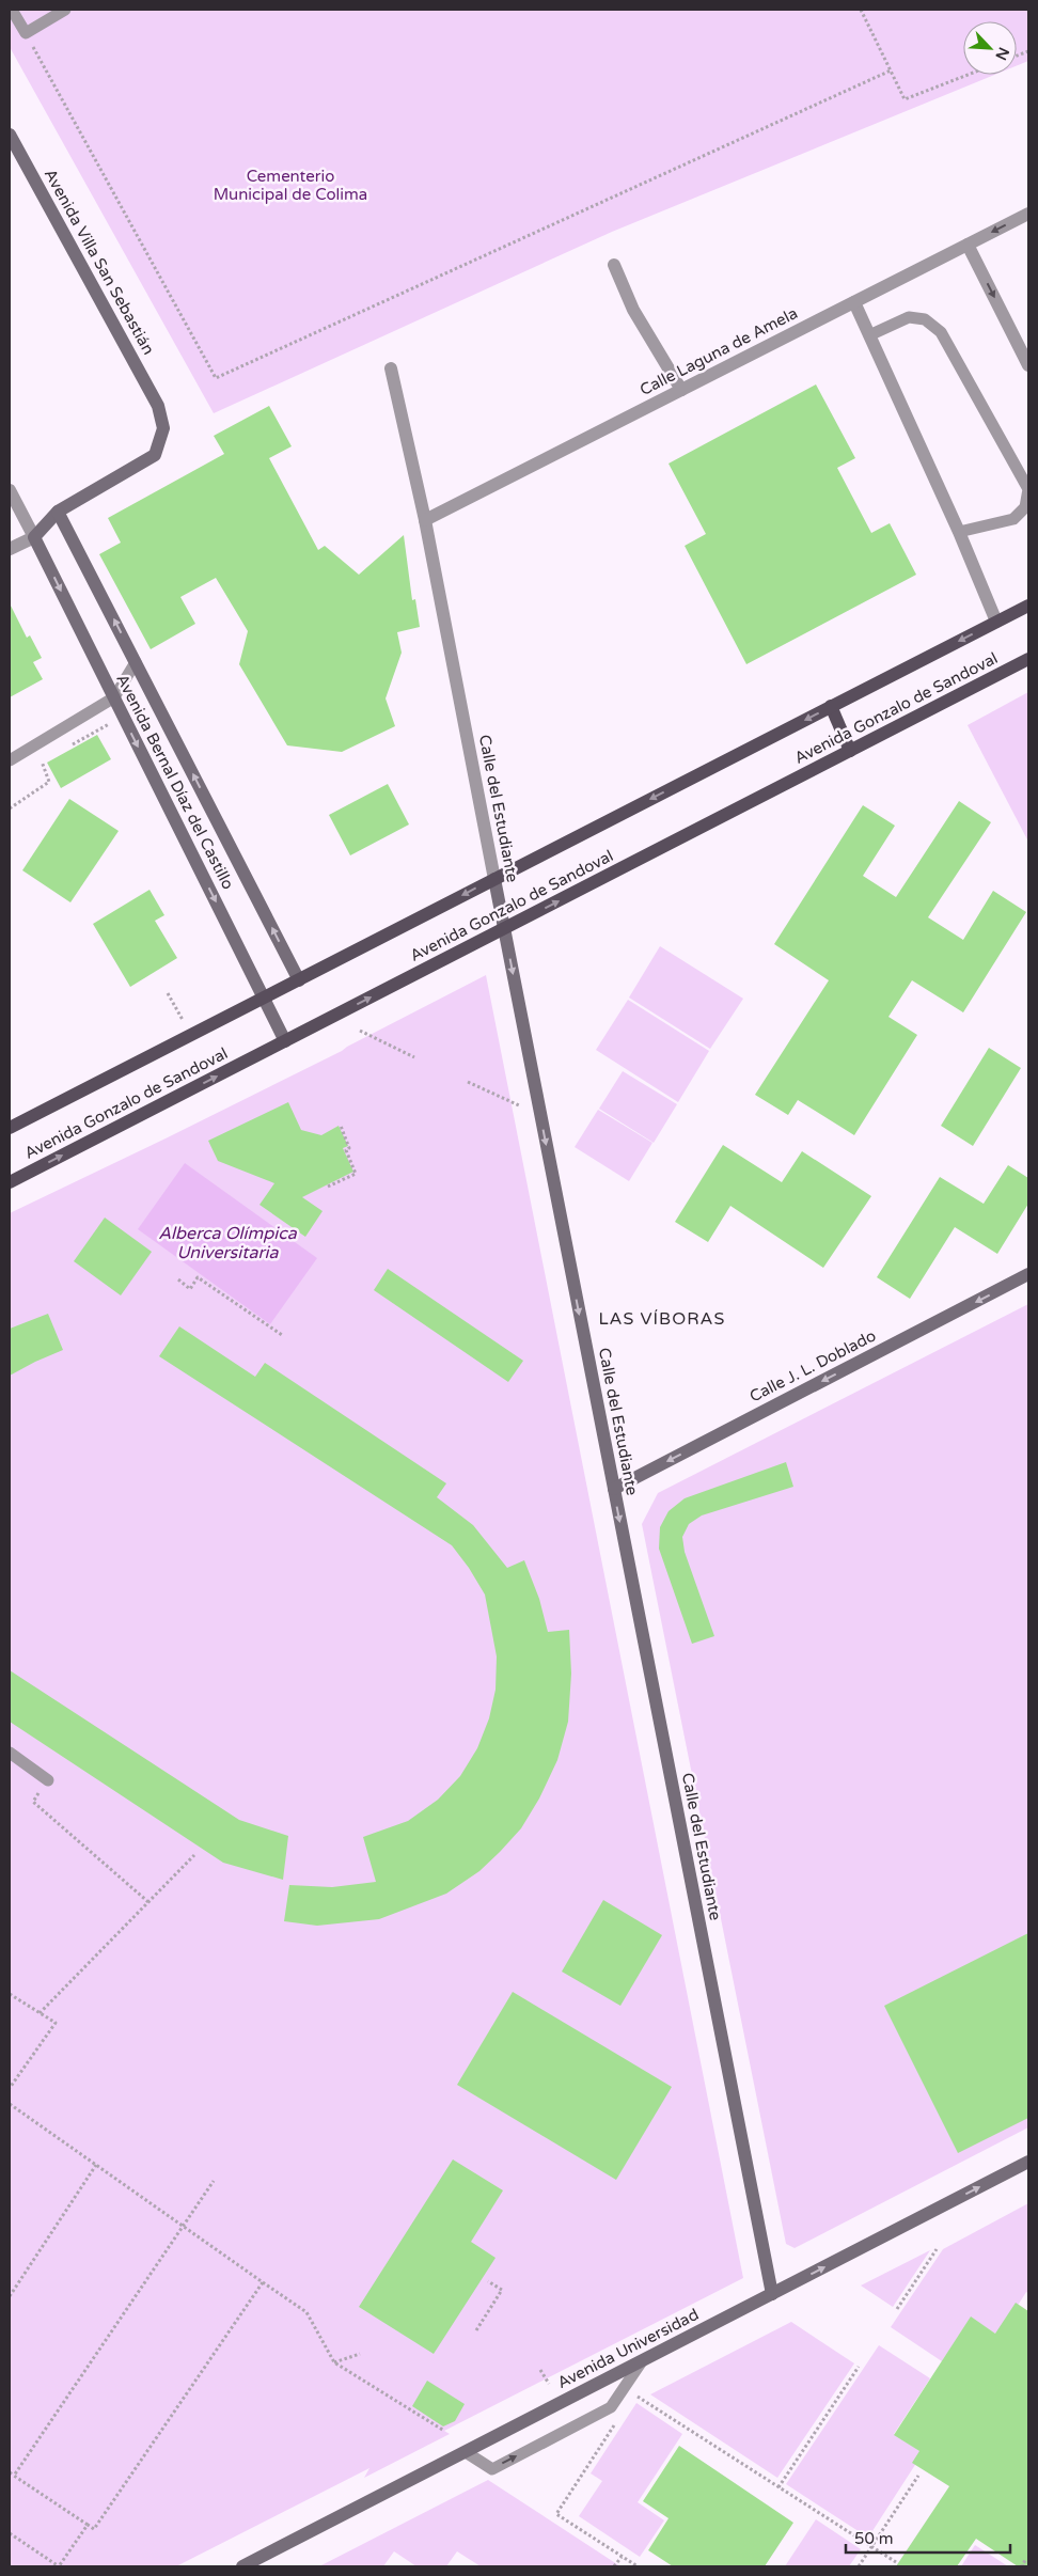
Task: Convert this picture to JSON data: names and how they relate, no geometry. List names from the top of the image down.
{
  "streets": {
    "main road": ["Avenida Gonzalo de Sandoval"],
    "street": [
      "Avenida Villa San Sebastián",
      "Calle Laguna de Amela",
      "Avenida Bernal Díaz del Castillo",
      "Calle del Estudiante",
      "Calle J. L. Doblado",
      "Avenida Universidad"
    ]
  },
  "crossings": [
    ["Avenida Villa San Sebastián", "Avenida Bernal Díaz del Castillo"],
    ["Calle Laguna de Amela", "Calle del Estudiante"],
    ["Avenida Gonzalo de Sandoval", "Avenida Bernal Díaz del Castillo"],
    ["Avenida Gonzalo de Sandoval", "Calle del Estudiante"],
    ["Calle del Estudiante", "Calle J. L. Doblado"],
    ["Calle del Estudiante", "Avenida Universidad"]
  ],
  "one_way": ["Calle del Estudiante", "Calle J. L. Doblado"],
  "districts": ["LAS VÍBORAS"],
  "water": ["Alberca Olímpica Universitaria"],
  "parks": ["Cementerio Municipal de Colima"],
  "scale_bar": "50 m",
  "north": "bottom right"
}
